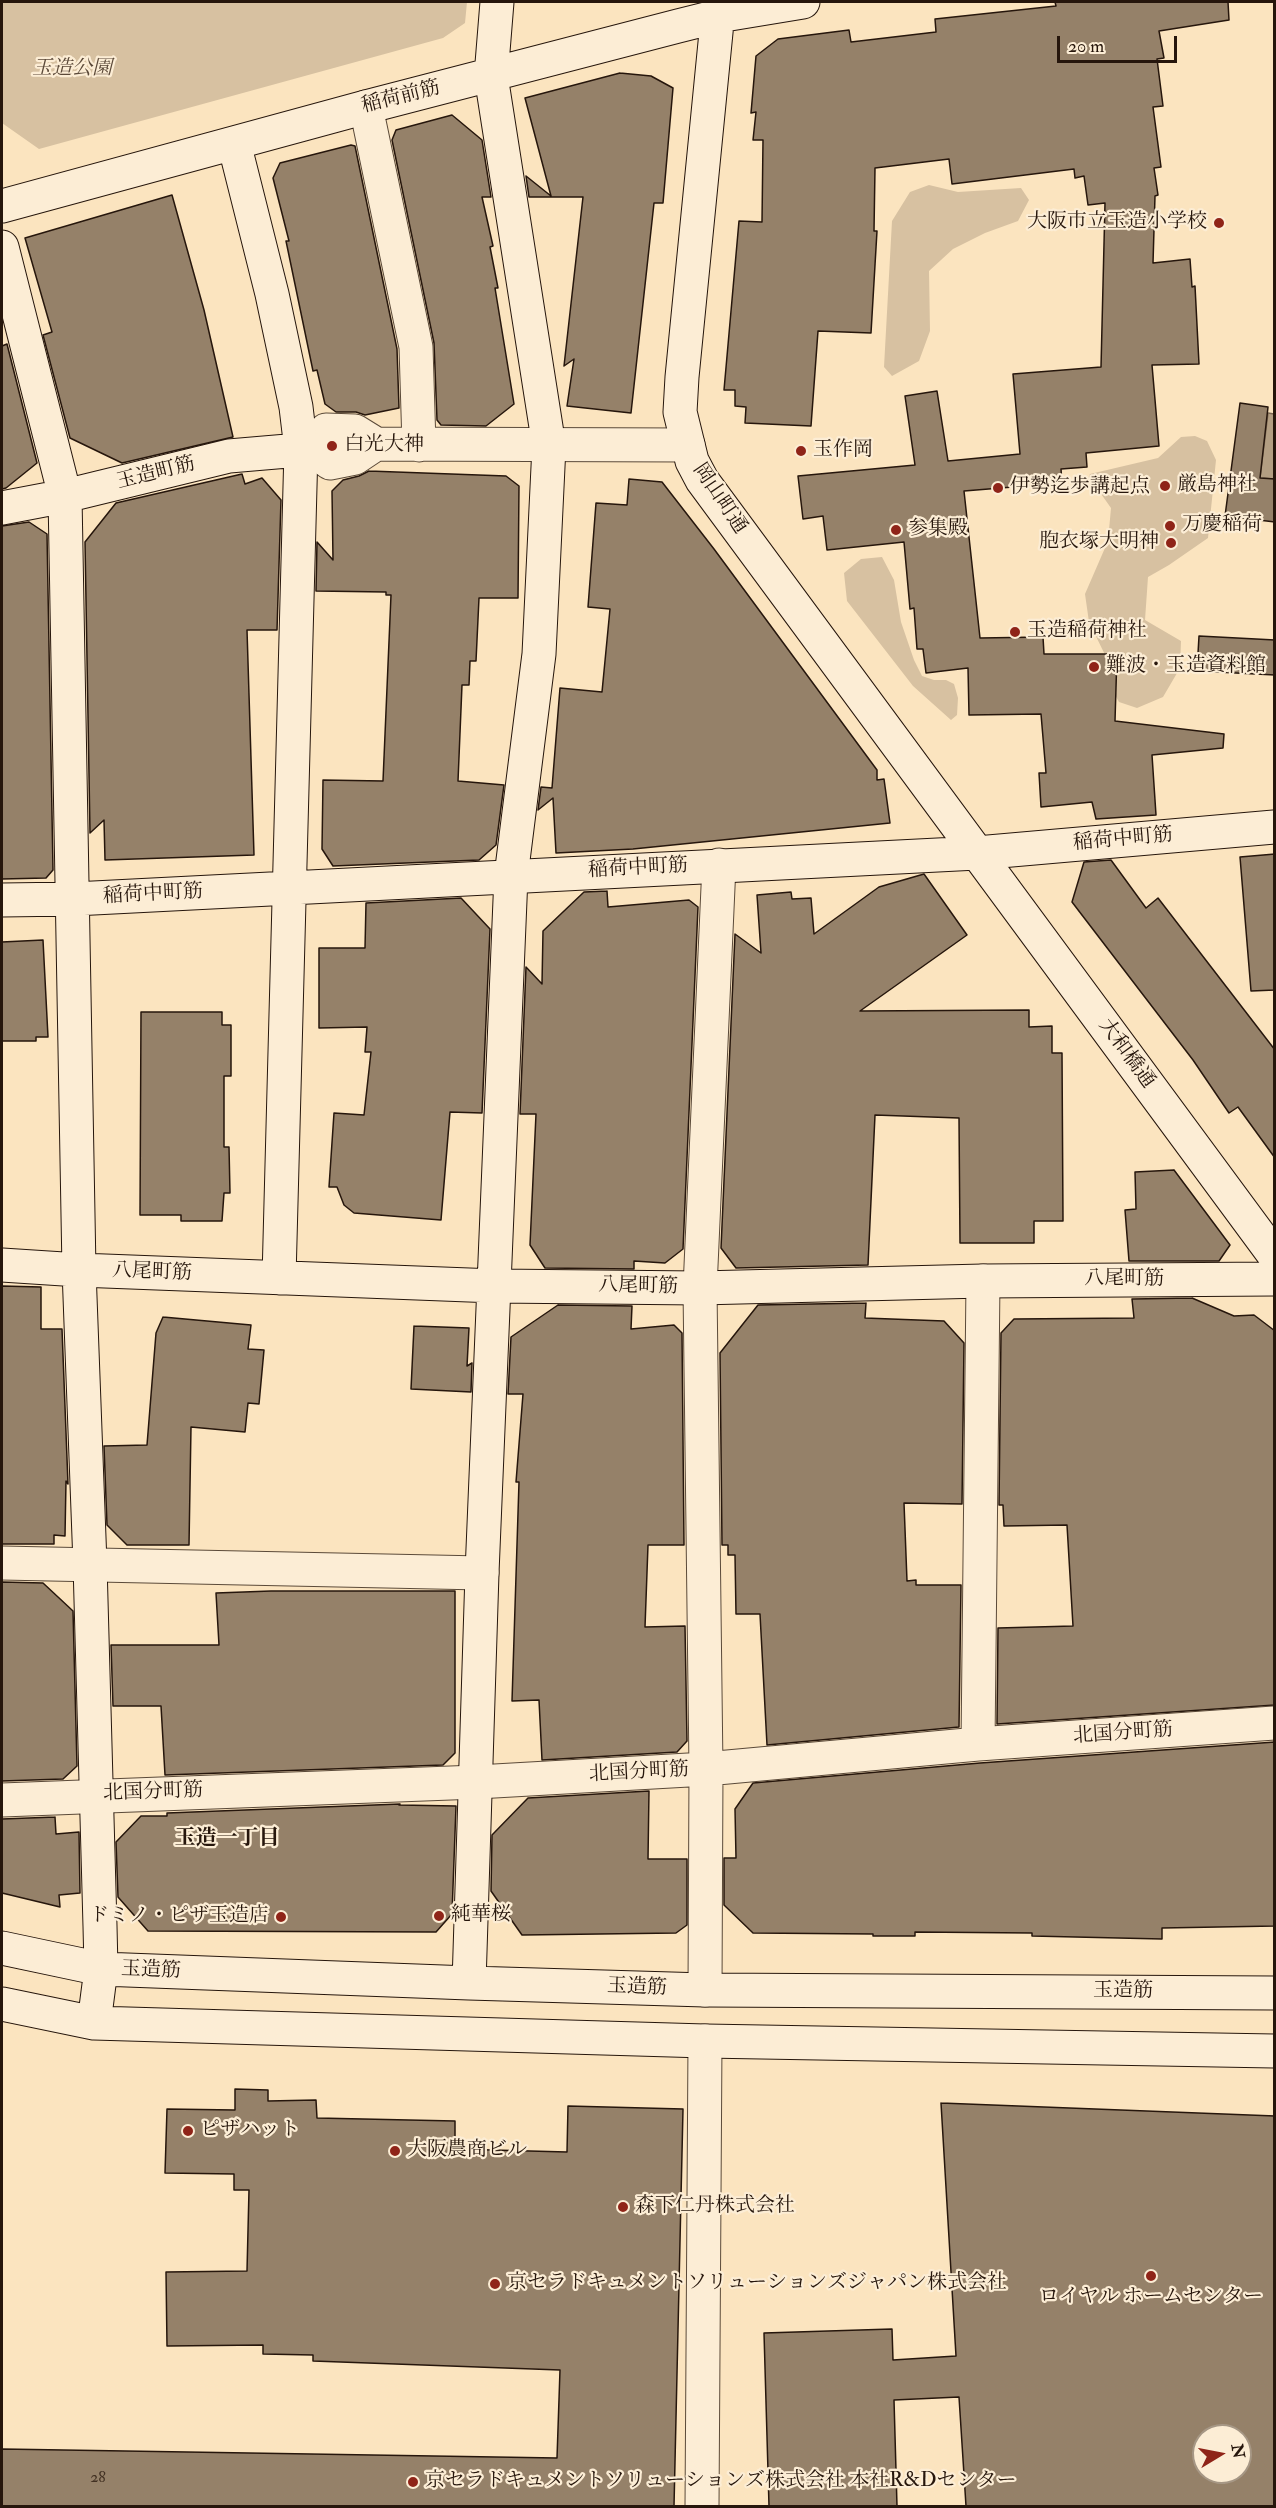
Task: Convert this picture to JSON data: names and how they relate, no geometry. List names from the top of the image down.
{
  "streets": {
    "street": [
      "稲荷前筋",
      "玉造町筋",
      "岡山町通",
      "稲荷中町筋",
      "大和橋通",
      "八尾町筋",
      "北国分町筋",
      "玉造筋"
    ]
  },
  "crossings": [
    ["稲荷前筋", "岡山町通"],
    ["岡山町通", "稲荷中町筋"],
    ["岡山町通", "大和橋通"],
    ["稲荷中町筋", "大和橋通"]
  ],
  "districts": ["玉造一丁目"],
  "parks": ["玉造公園"],
  "places": [
    "大阪市立玉造小学校",
    "白光大神",
    "玉作岡",
    "厳島神社",
    "伊勢迄歩講起点",
    "万慶稲荷",
    "参集殿",
    "胞衣塚大明神",
    "玉造稲荷神社",
    "難波・玉造資料館",
    "純華桜",
    "ドミノ・ピザ玉造店",
    "ピザハット",
    "大阪農商ビル",
    "森下仁丹株式会社",
    "ロイヤル ホームセンター",
    "京セラドキュメントソリューションズジャパン株式会社",
    "京セラドキュメントソリューションズ株式会社 本社R&Dセンター"
  ],
  "house_numbers": ["28"],
  "scale_bar": "20 m",
  "north": "right"
}
